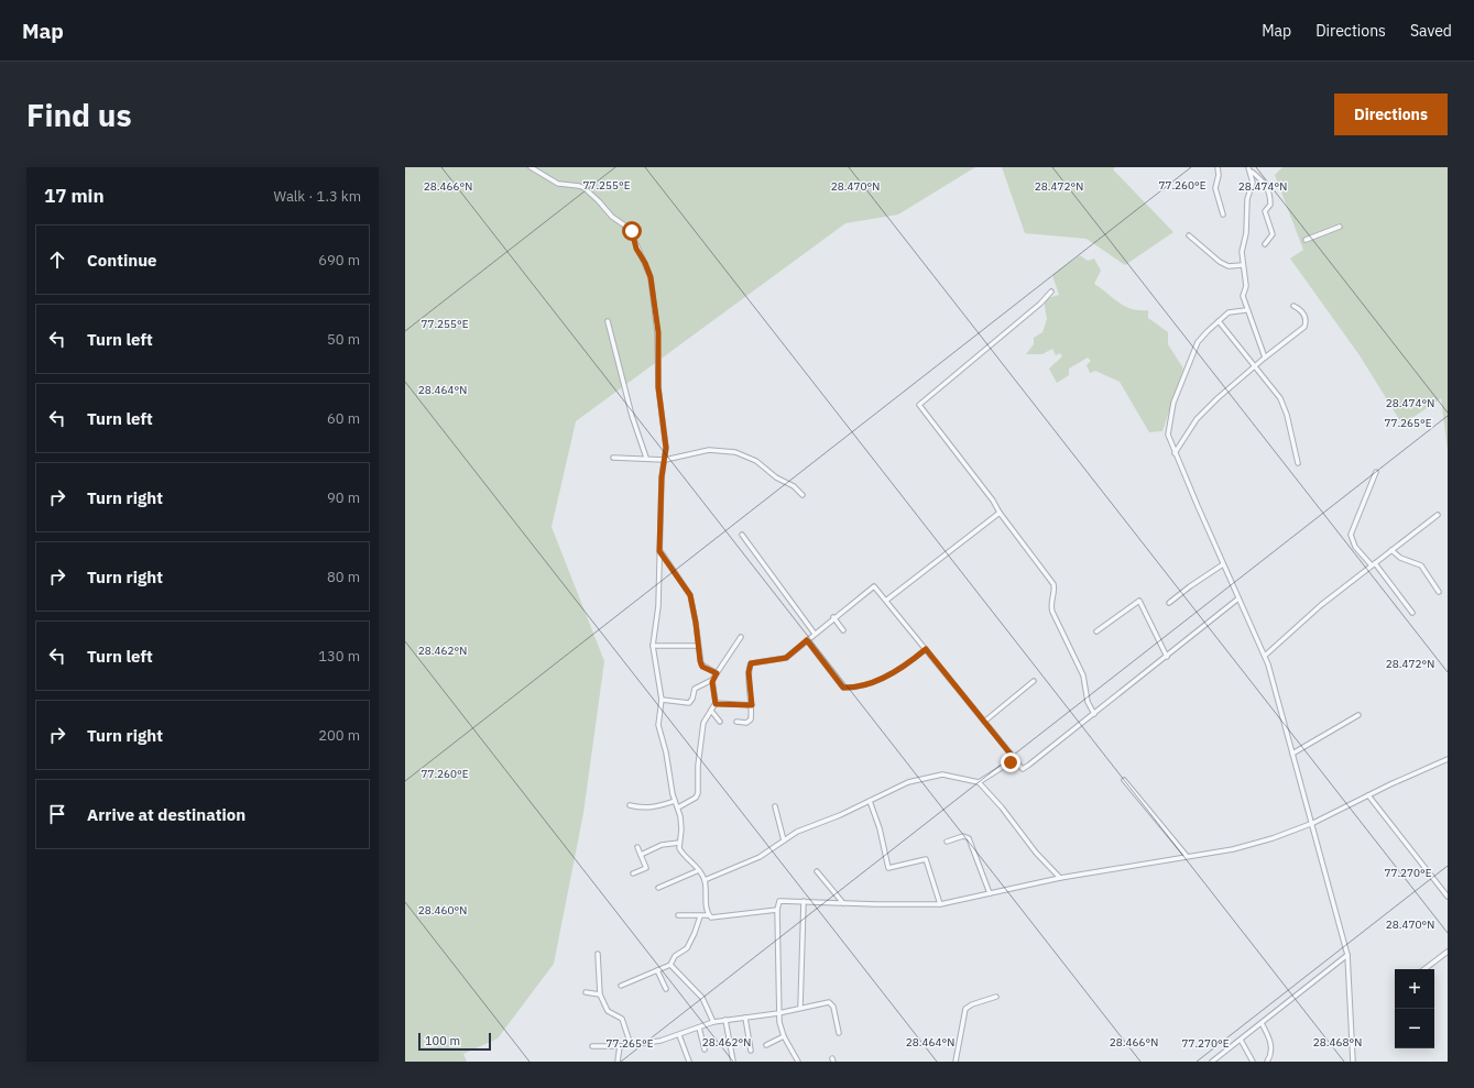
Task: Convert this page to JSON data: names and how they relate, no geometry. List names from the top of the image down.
{
  "scale_bar": "100 m",
  "page": {
    "header": "Map",
    "nav": ["Map", "Directions", "Saved"],
    "buttons": "Directions",
    "title": "Find us",
    "heading": ["17 min", "Walk · 1.3 km"],
    "list": [
      ["Continue", "690 m"],
      ["Turn left", "50 m"],
      ["Turn left", "60 m"],
      ["Turn right", "90 m"],
      ["Turn right", "80 m"],
      ["Turn left", "130 m"],
      ["Turn right", "200 m"],
      "Arrive at destination"
    ],
    "map_buttons": ["+", "−"],
    "scale": "100 m"
  },
  "coordinates": [
    "77.255°E",
    "77.260°E",
    "28.470°N",
    "28.466°N",
    "28.472°N",
    "28.474°N",
    "28.464°N",
    "77.265°E",
    "28.462°N",
    "77.270°E",
    "28.460°N",
    "28.468°N"
  ]
}
